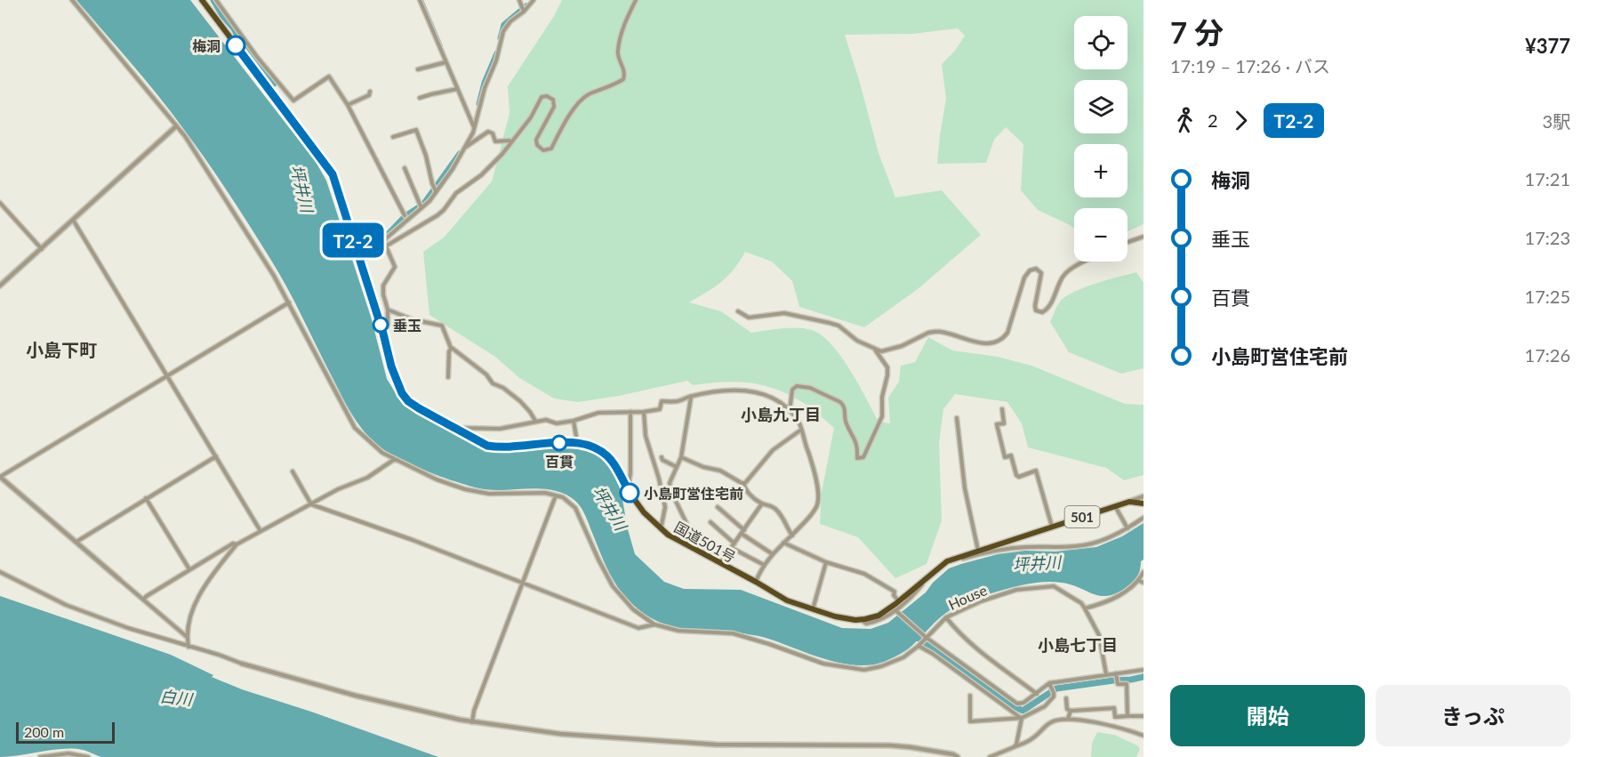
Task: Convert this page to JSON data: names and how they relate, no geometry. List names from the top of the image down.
{
  "streets": {
    "highway": ["501", "国道501号"],
    "street": ["House"]
  },
  "districts": ["小島下町", "小島九丁目", "小島七丁目"],
  "water": ["坪井川", "白川"],
  "places": [
    "梅洞",
    "垂玉",
    "百貫",
    "小島町営住宅前"
  ],
  "lines": ["bus line T2-2"],
  "scale_bar": "200 m",
  "page": {
    "on_map": "T2-2",
    "heading": ["7 分", "17:19 – 17:26 · バス", "¥377"],
    "map_buttons": ["+", "−"],
    "legs": ["2", "T2-2", "3駅"],
    "list": [
      {
        "name": "梅洞",
        "value": "17:21"
      },
      {
        "name": "垂玉",
        "value": "17:23"
      },
      {
        "name": "百貫",
        "value": "17:25"
      },
      {
        "name": "小島町営住宅前",
        "value": "17:26"
      }
    ],
    "buttons": ["開始", "きっぷ"],
    "scale": "200 m"
  }
}
